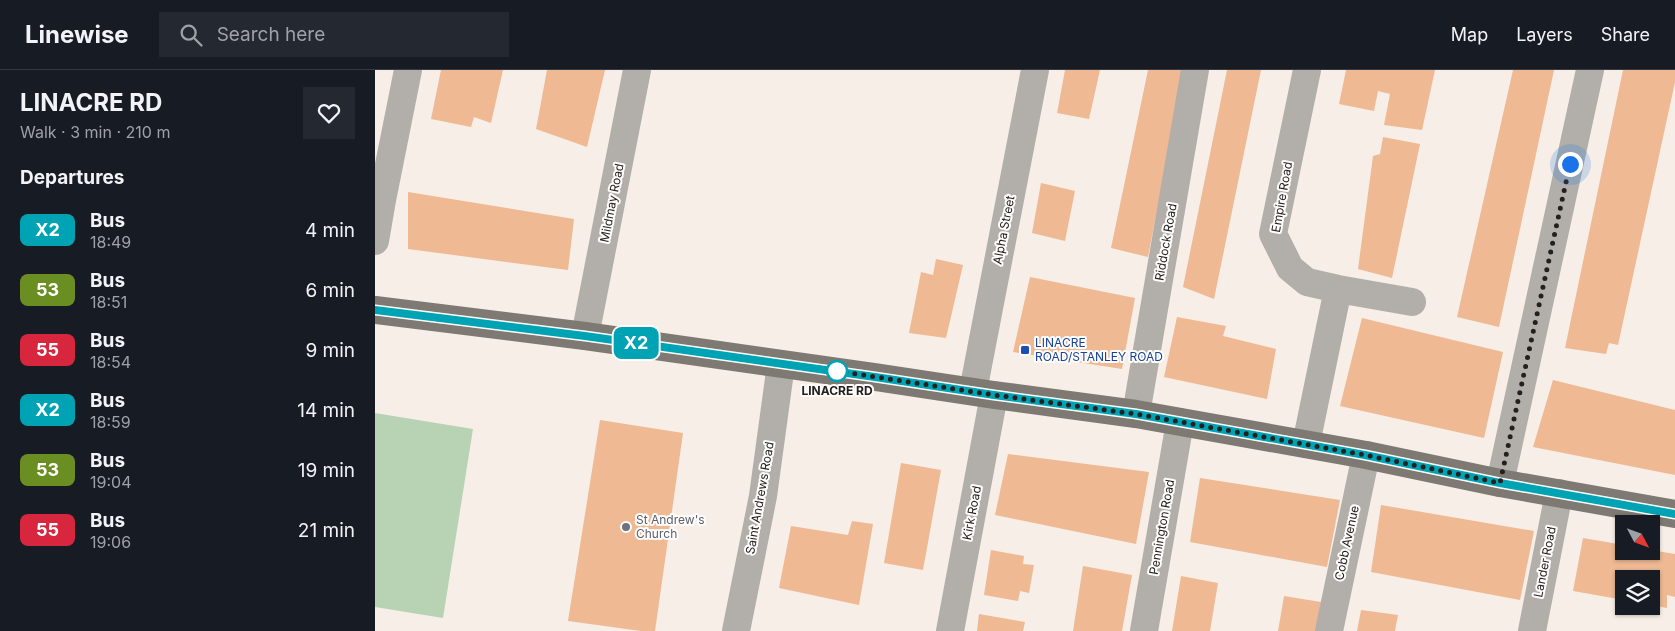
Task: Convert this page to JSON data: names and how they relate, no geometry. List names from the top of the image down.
{
  "streets": {
    "street": [
      "Empire Road",
      "Mildmay Road",
      "Alpha Street",
      "Riddock Road",
      "Saint Andrews Road",
      "Kirk Road",
      "Pennington Road",
      "Cobb Avenue",
      "Lander Road"
    ]
  },
  "crossings": [
    ["Alpha Street", "Kirk Road"]
  ],
  "places": {
    "transit": ["LINACRE ROAD/STANLEY ROAD"],
    "other": ["LINACRE RD", "St Andrew's Church"]
  },
  "lines": ["bus line X2"],
  "north": "bottom right",
  "page": {
    "header": "Linewise",
    "search": "Search here",
    "nav": ["Map", "Layers", "Share"],
    "heading": [
      ["LINACRE RD", "Walk · 3 min · 210 m"],
      "Departures"
    ],
    "on_map": "X2",
    "list": [
      {
        "mark": "X2",
        "name": "Bus",
        "note": "18:49",
        "value": "4 min"
      },
      {
        "mark": "53",
        "name": "Bus",
        "note": "18:51",
        "value": "6 min"
      },
      {
        "mark": "55",
        "name": "Bus",
        "note": "18:54",
        "value": "9 min"
      },
      {
        "mark": "X2",
        "name": "Bus",
        "note": "18:59",
        "value": "14 min"
      },
      {
        "mark": "53",
        "name": "Bus",
        "note": "19:04",
        "value": "19 min"
      },
      {
        "mark": "55",
        "name": "Bus",
        "note": "19:06",
        "value": "21 min"
      }
    ]
  }
}
